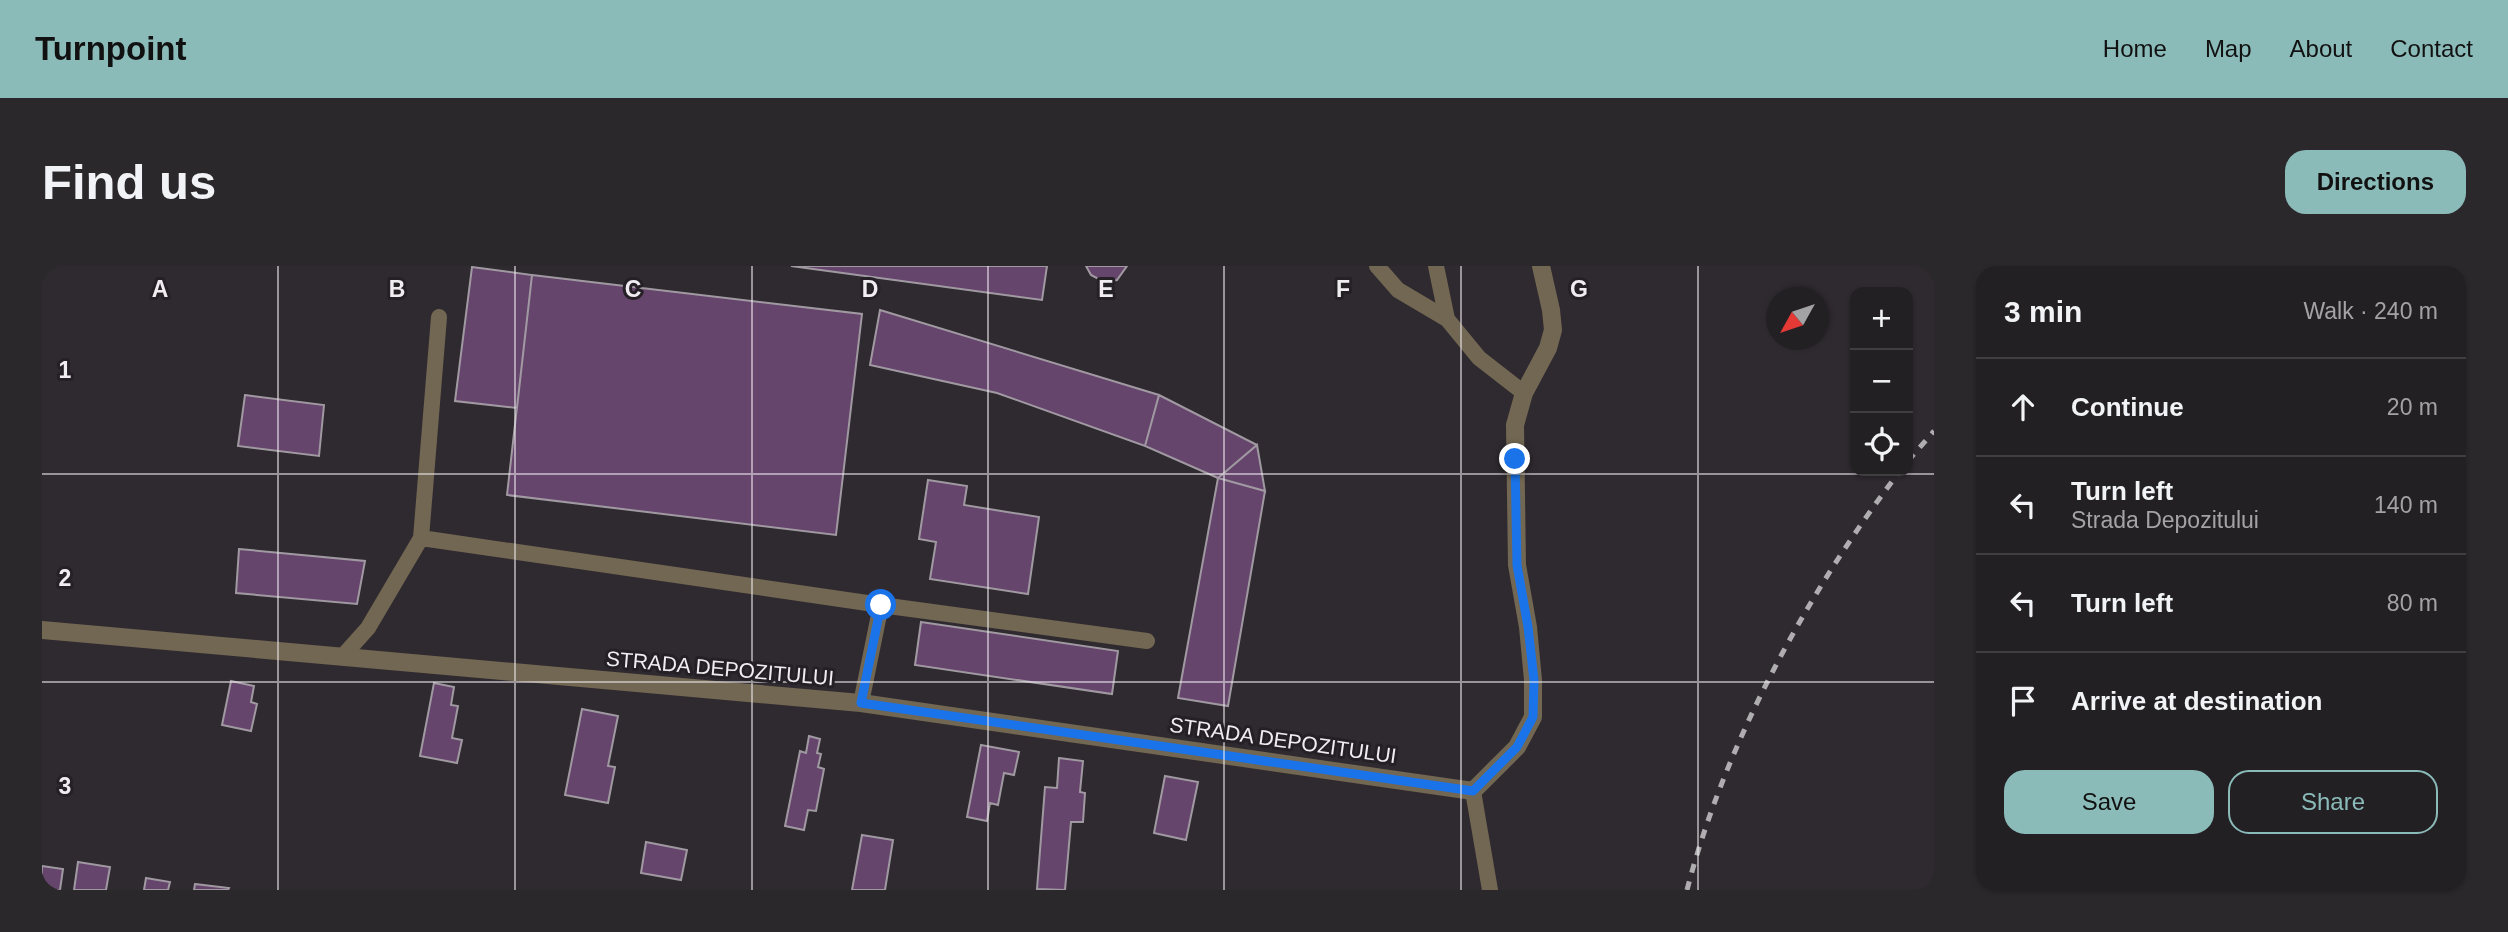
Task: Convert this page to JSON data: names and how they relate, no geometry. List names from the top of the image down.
{
  "streets": {
    "street": ["STRADA DEPOZITULUI"]
  },
  "north": "bottom left",
  "page": {
    "header": "Turnpoint",
    "nav": [
      "Home",
      "Map",
      "About",
      "Contact"
    ],
    "buttons": [
      "Directions",
      ["Save", "Share"]
    ],
    "title": "Find us",
    "heading": ["3 min", "Walk · 240 m"],
    "map_buttons": ["+", "−"],
    "list": [
      ["Continue", "20 m"],
      ["Turn left", "Strada Depozitului", "140 m"],
      ["Turn left", "80 m"],
      "Arrive at destination"
    ]
  },
  "grid": {
    "columns": [
      "A",
      "B",
      "C",
      "D",
      "E",
      "F",
      "G"
    ],
    "rows": ["1", "2", "3"]
  }
}
